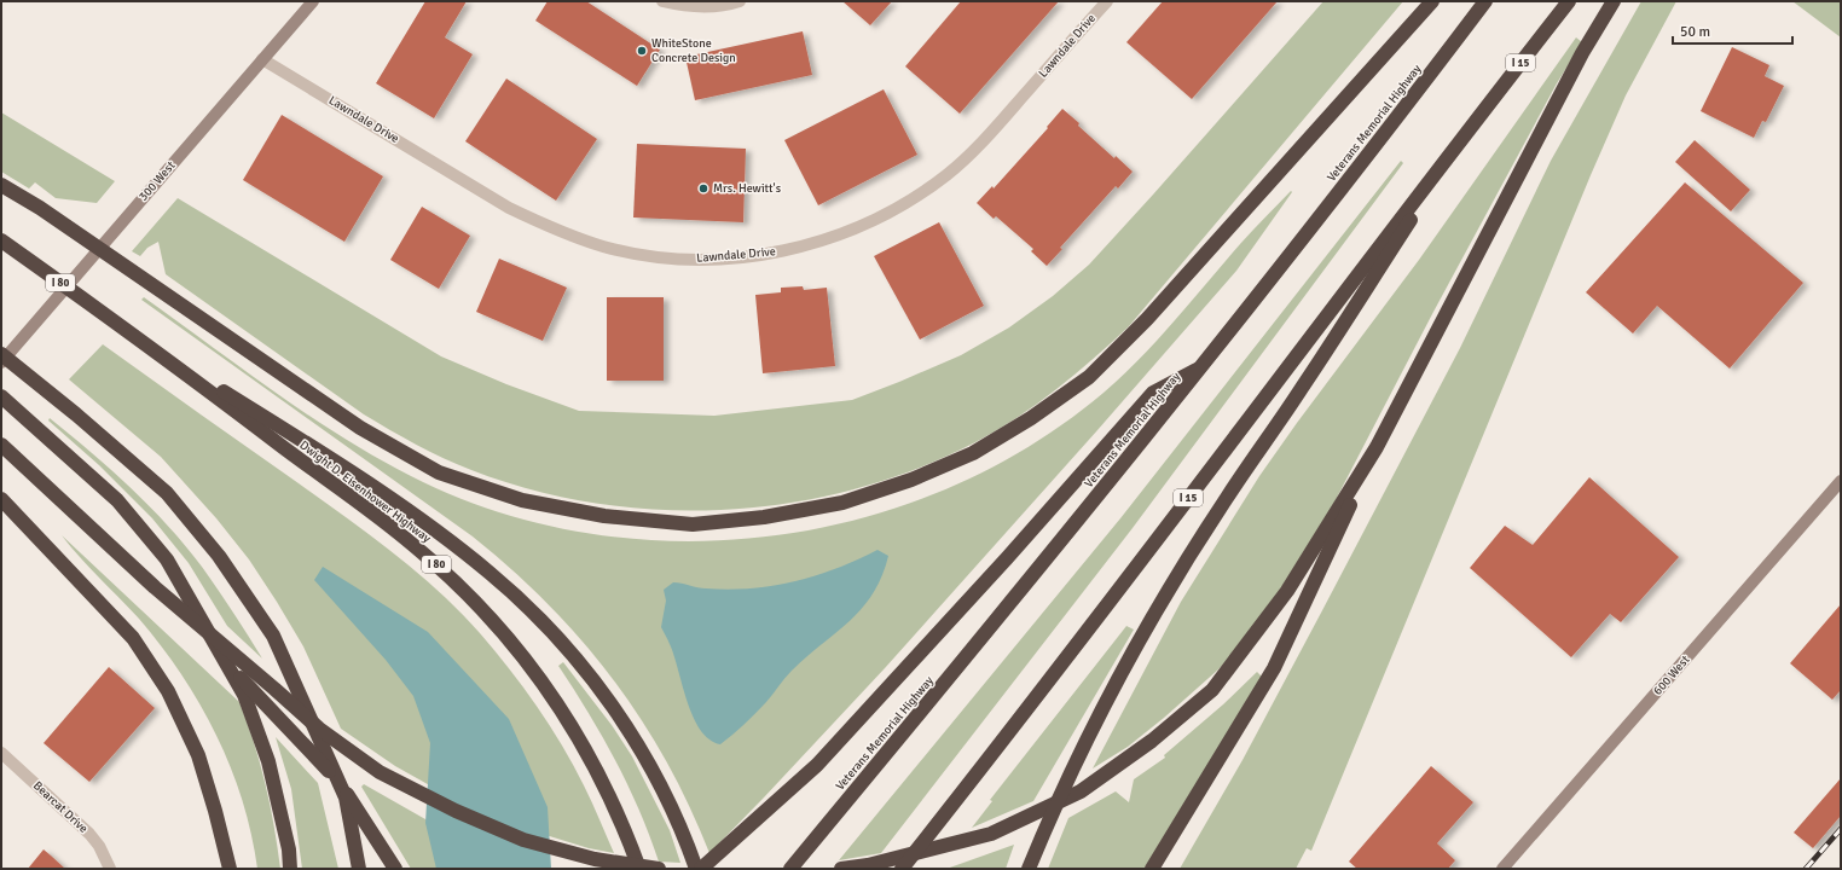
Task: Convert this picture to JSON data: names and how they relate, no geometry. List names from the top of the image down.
{
  "streets": {
    "highway": [
      "I 15",
      "Veterans Memorial Highway",
      "I 80",
      "Dwight D. Eisenhower Highway"
    ],
    "street": [
      "Lawndale Drive",
      "300 West",
      "600 West",
      "Bearcat Drive"
    ]
  },
  "crossings": [
    ["Lawndale Drive", "300 West"]
  ],
  "places": ["WhiteStone Concrete Design", "Mrs. Hewitt's"],
  "scale_bar": "50 m"
}
